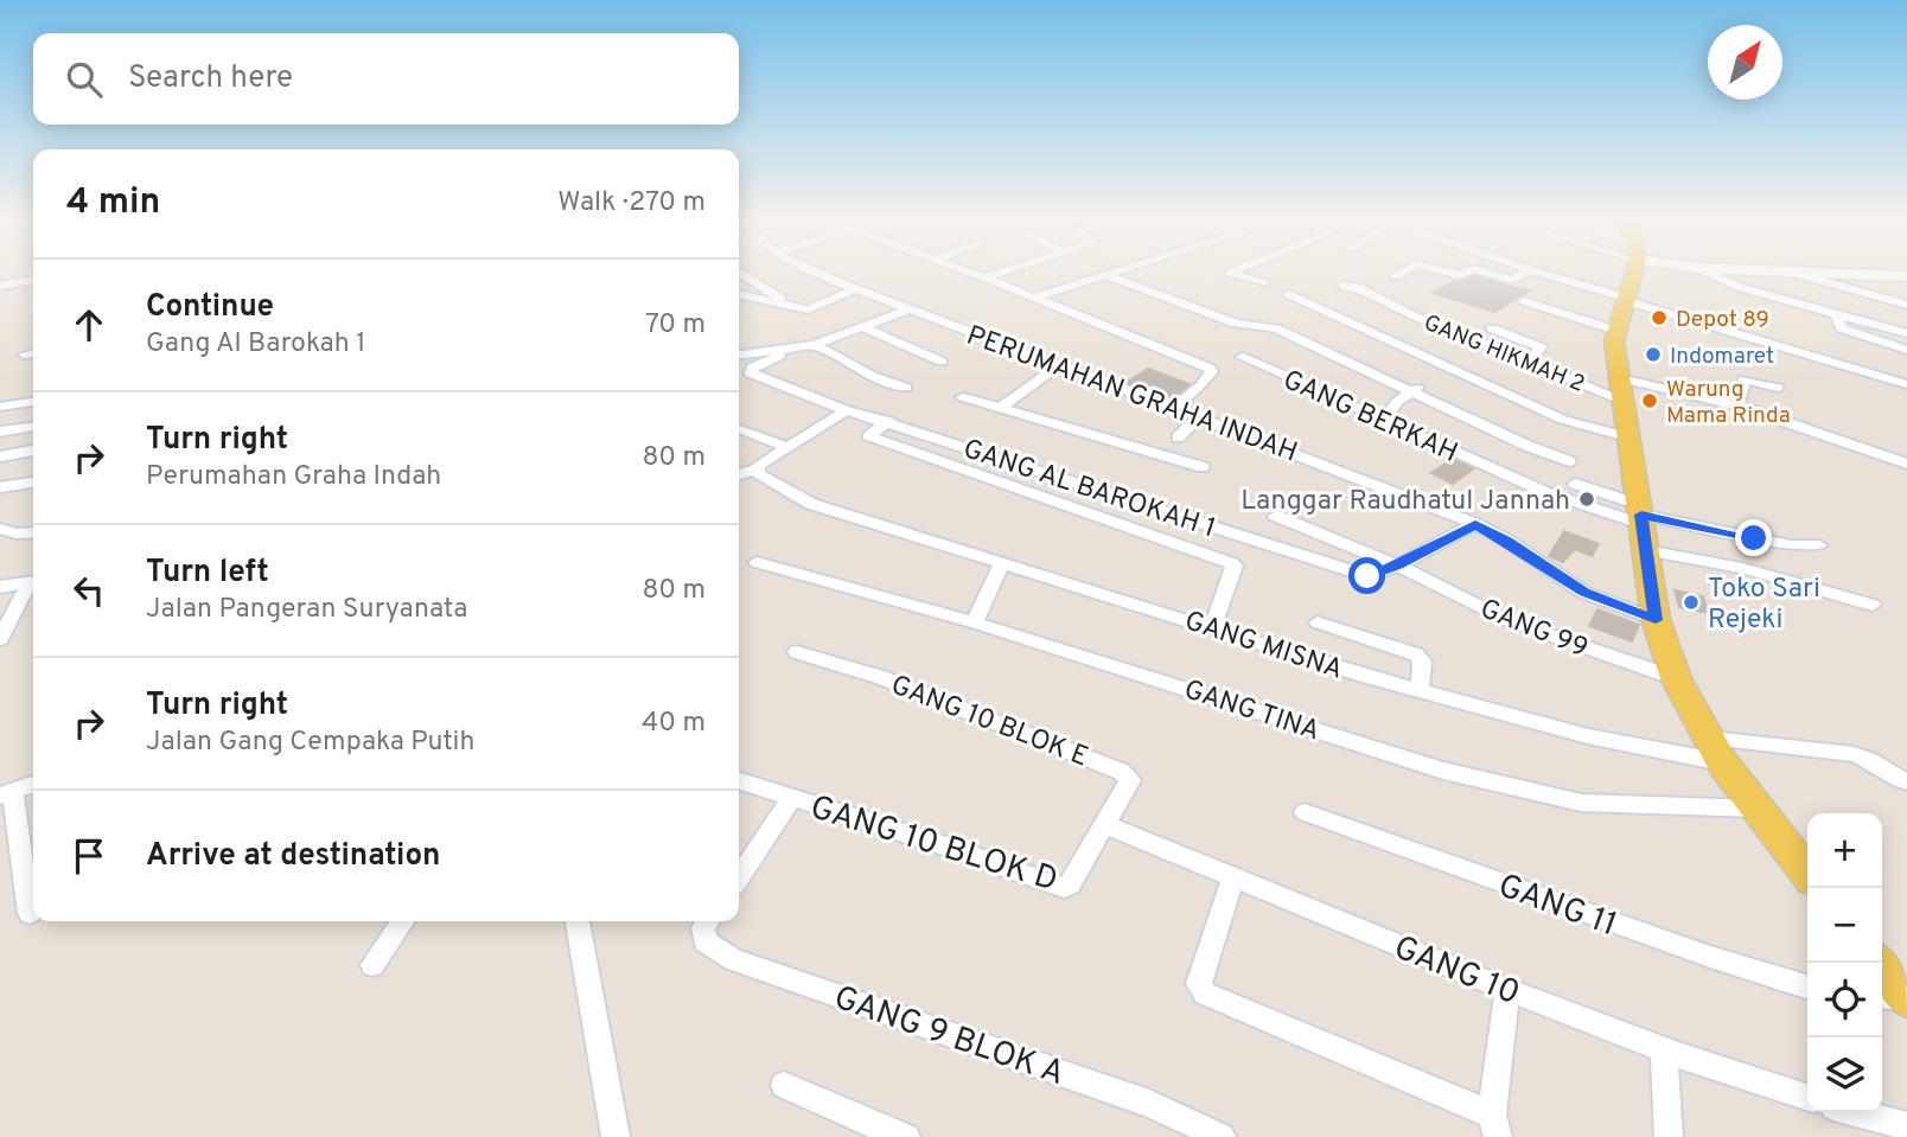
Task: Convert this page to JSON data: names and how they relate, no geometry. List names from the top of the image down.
{
  "streets": {
    "street": [
      "GANG HIKMAH 2",
      "PERUMAHAN GRAHA INDAH",
      "GANG BERKAH",
      "GANG AL BAROKAH 1",
      "GANG 99",
      "GANG MISNA",
      "GANG TINA",
      "GANG 10 BLOK E",
      "GANG 10 BLOK D",
      "GANG 11",
      "GANG 10",
      "GANG 9 BLOK A"
    ]
  },
  "crossings": [
    ["PERUMAHAN GRAHA INDAH", "GANG AL BAROKAH 1"],
    ["GANG AL BAROKAH 1", "GANG 99"],
    ["GANG 10 BLOK E", "GANG 10 BLOK D"],
    ["GANG 10 BLOK E", "GANG 10"],
    ["GANG 10 BLOK D", "GANG 10"]
  ],
  "places": [
    "Depot 89",
    "Indomaret",
    "Warung Mama Rinda",
    "Langgar Raudhatul Jannah",
    "Toko Sari Rejeki"
  ],
  "north": "top right",
  "page": {
    "search": "Search here",
    "heading": ["4 min", "Walk · 270 m"],
    "list": [
      ["Continue", "Gang Al Barokah 1", "70 m"],
      ["Turn right", "Perumahan Graha Indah", "80 m"],
      ["Turn left", "Jalan Pangeran Suryanata", "80 m"],
      ["Turn right", "Jalan Gang Cempaka Putih", "40 m"],
      "Arrive at destination"
    ],
    "map_buttons": ["+", "−"]
  }
}
